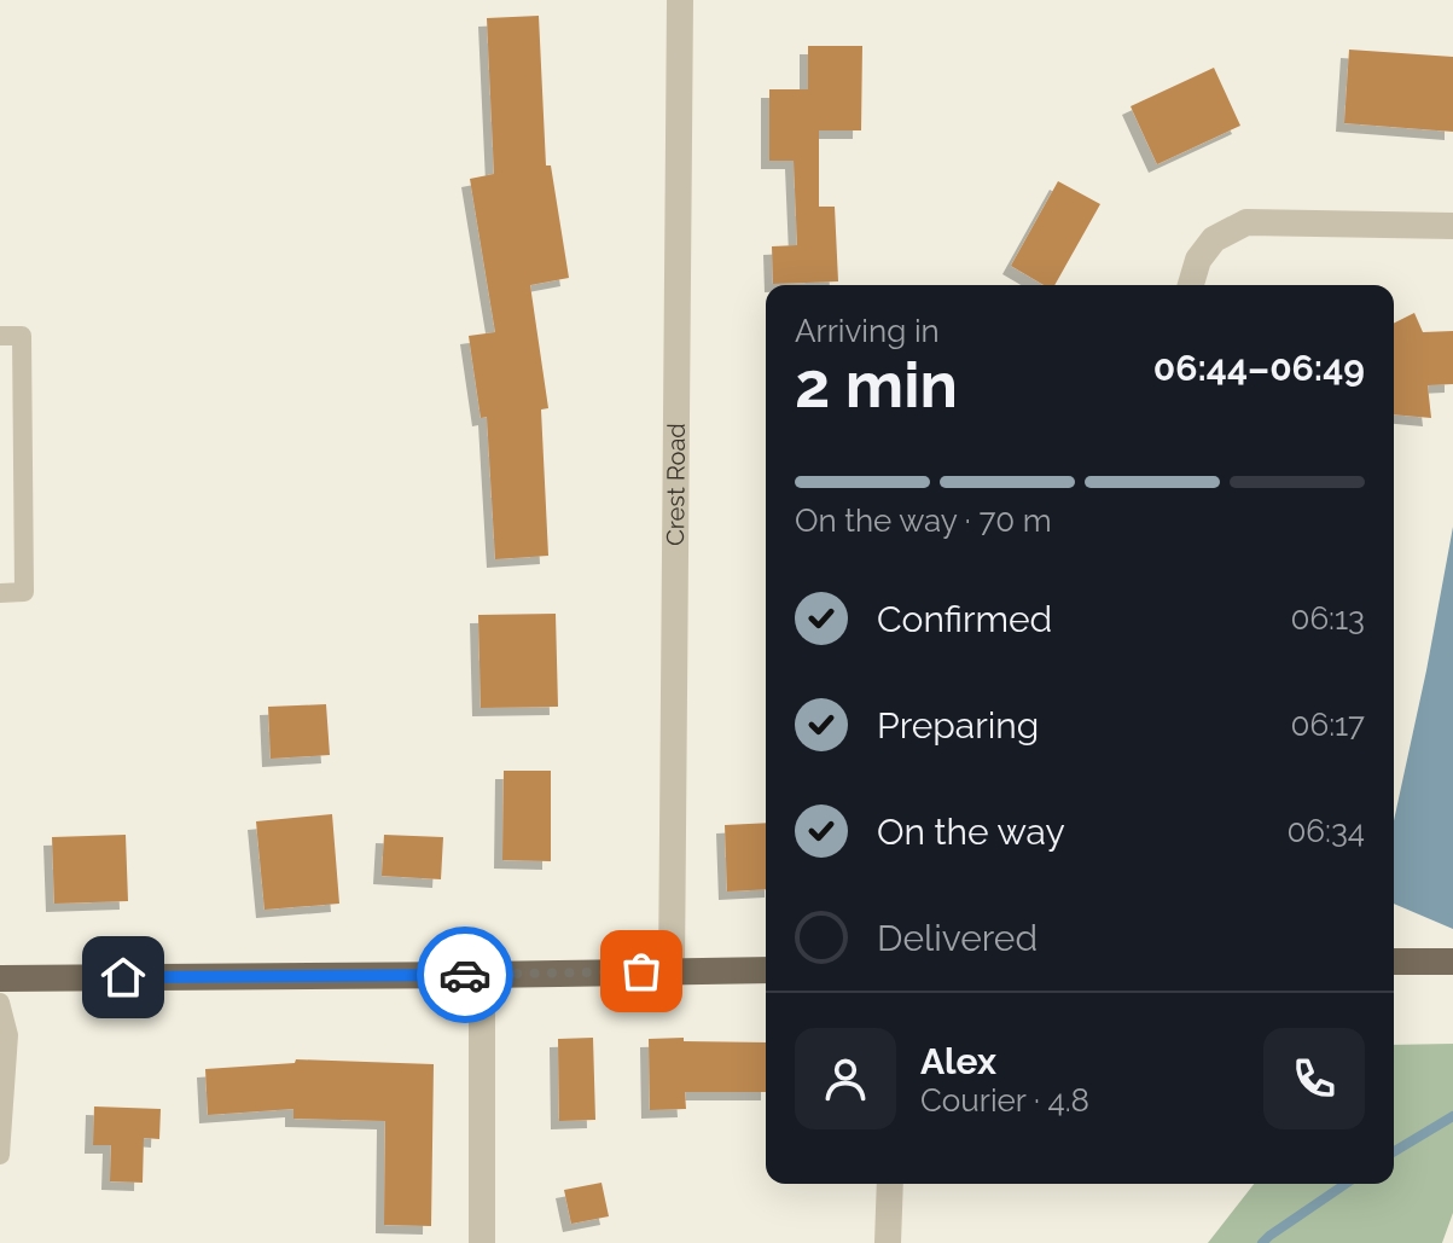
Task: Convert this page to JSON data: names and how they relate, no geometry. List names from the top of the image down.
{
  "streets": {
    "street": ["Crest Road"]
  },
  "page": {
    "heading": ["2 min", "Arriving in", "06:44–06:49"],
    "panel": ["Alex", "Courier · 4.8"],
    "bar": "On the way · 70 m",
    "list": [
      ["Confirmed", "06:13"],
      ["Preparing", "06:17"],
      ["On the way", "06:34"],
      "Delivered"
    ]
  }
}
